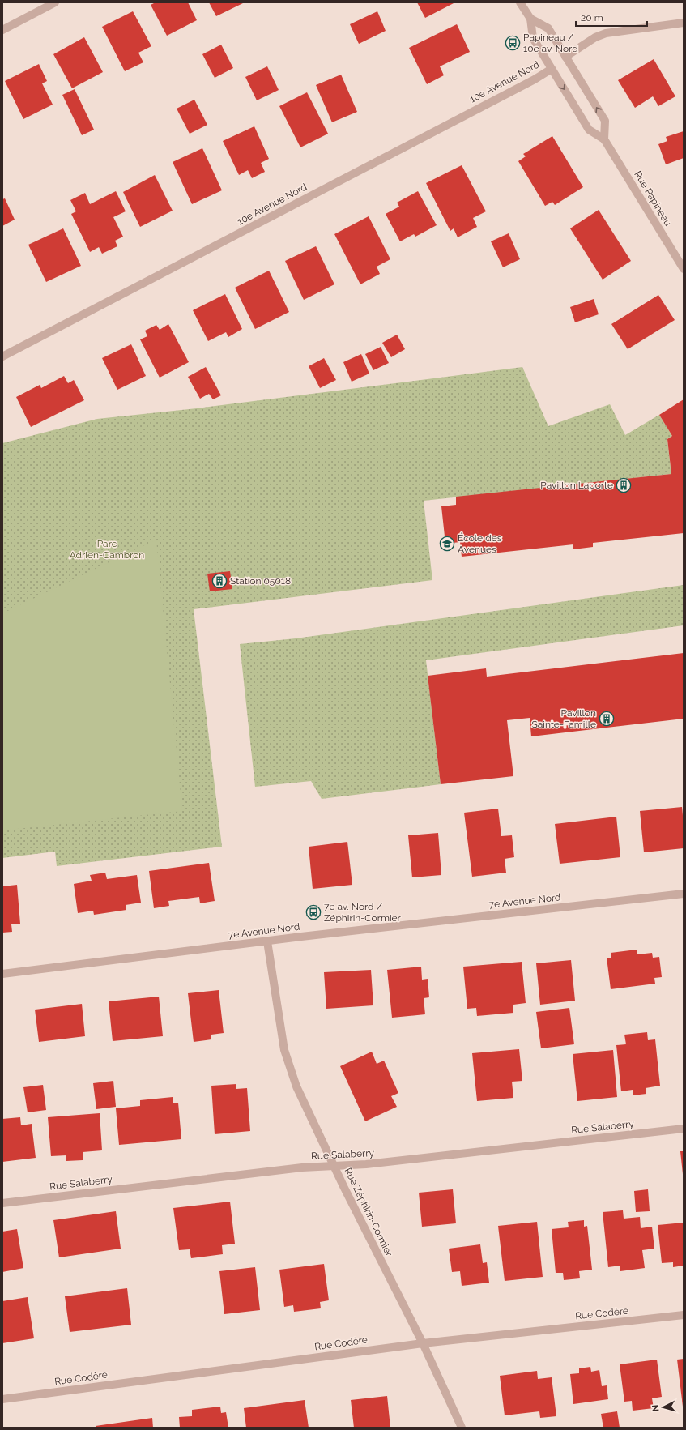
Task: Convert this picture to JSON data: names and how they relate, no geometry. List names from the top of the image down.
{
  "streets": {
    "street": [
      "10e Avenue Nord",
      "Rue Papineau",
      "7e Avenue Nord",
      "Rue Salaberry",
      "Rue Zéphirin-Cormier",
      "Rue Codère"
    ]
  },
  "crossings": [
    ["10e Avenue Nord", "Rue Papineau"],
    ["7e Avenue Nord", "Rue Zéphirin-Cormier"],
    ["Rue Salaberry", "Rue Zéphirin-Cormier"],
    ["Rue Zéphirin-Cormier", "Rue Codère"]
  ],
  "parks": ["Parc Adrien-Cambron"],
  "places": {
    "bus stop": ["Papineau / 10e av. Nord", "7e av. Nord / Zéphirin-Cormier"],
    "building": ["Pavillon Laporte", "Station 05018", "Pavillon Sainte-Famille"],
    "school or university": ["École des Avenues"]
  },
  "scale_bar": "20 m",
  "north": "left"
}
